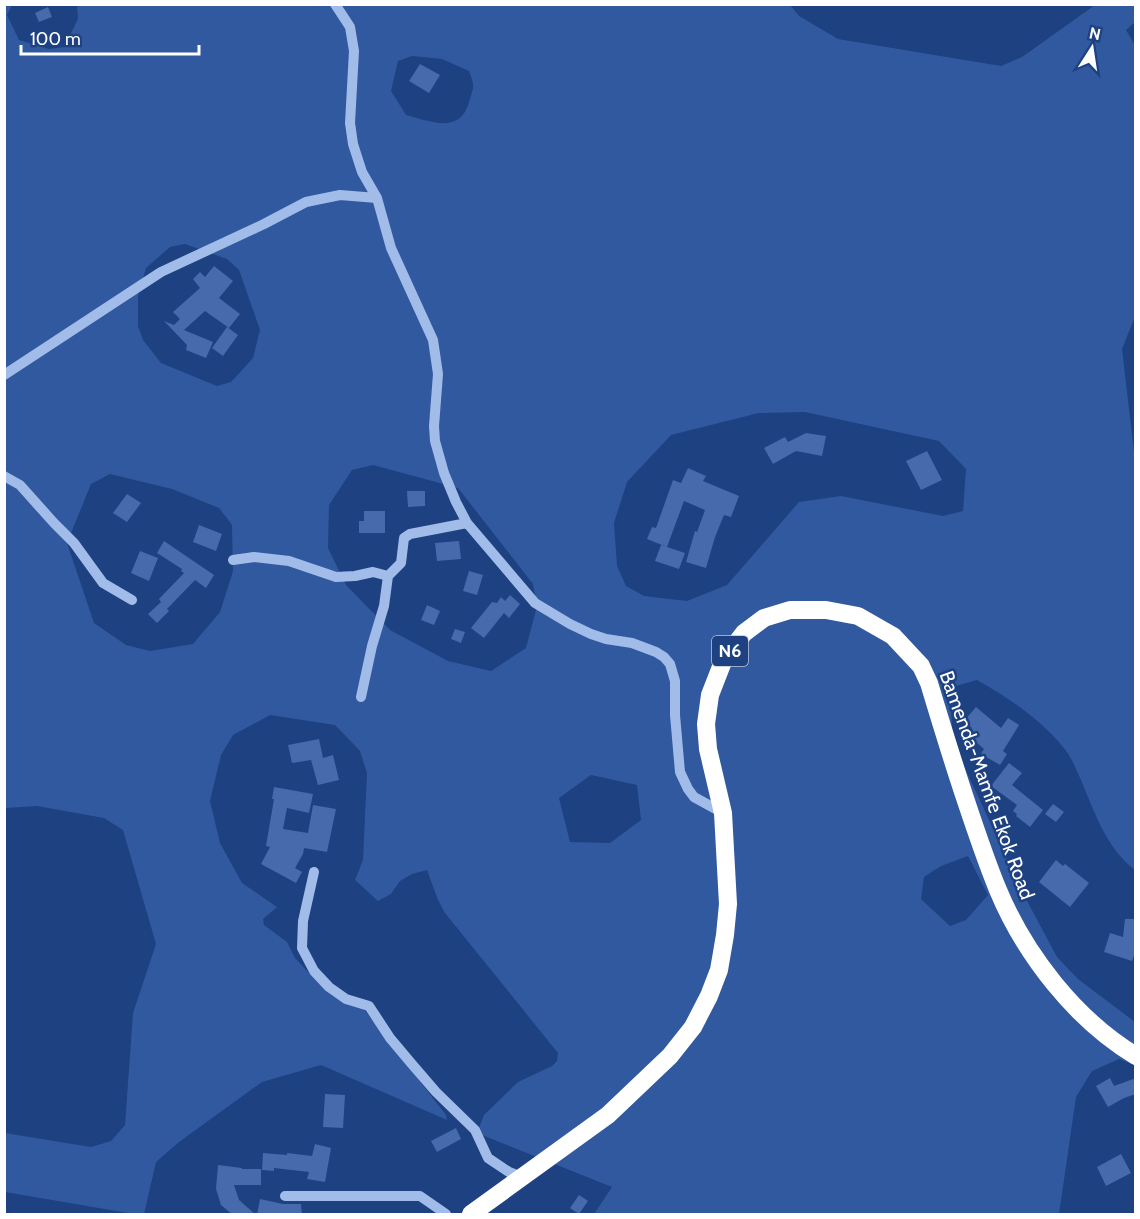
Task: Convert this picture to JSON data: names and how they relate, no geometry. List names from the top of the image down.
{
  "streets": {
    "highway": ["N6", "Bamenda-Mamfe Ekok Road"]
  },
  "scale_bar": "100 m",
  "north": "top"
}
